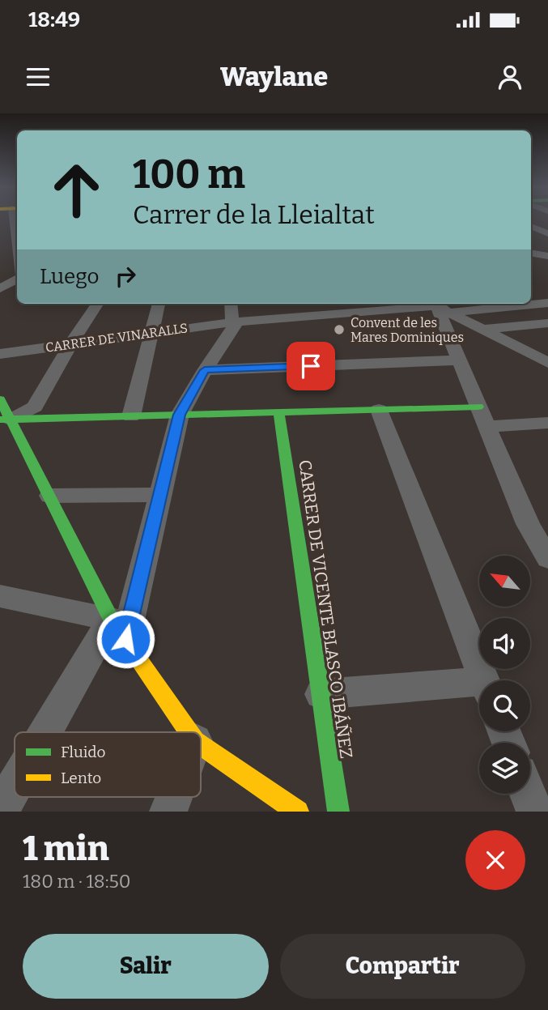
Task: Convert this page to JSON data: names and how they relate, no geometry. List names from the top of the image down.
{
  "streets": {
    "street": ["CARRER DE VINARALLS", "CARRER DE VICENTE BLASCO IBÁÑEZ"]
  },
  "places": ["Convent de les Mares Dominiques"],
  "legend": ["Fluido", "Lento"],
  "north": "top left",
  "page": {
    "status": "18:49",
    "header": "Waylane",
    "turn": ["100 m", "Carrer de la Lleialtat"],
    "then": "Luego",
    "heading": ["1 min", "180 m · 18:50"],
    "buttons": ["Salir", "Compartir"]
  }
}
